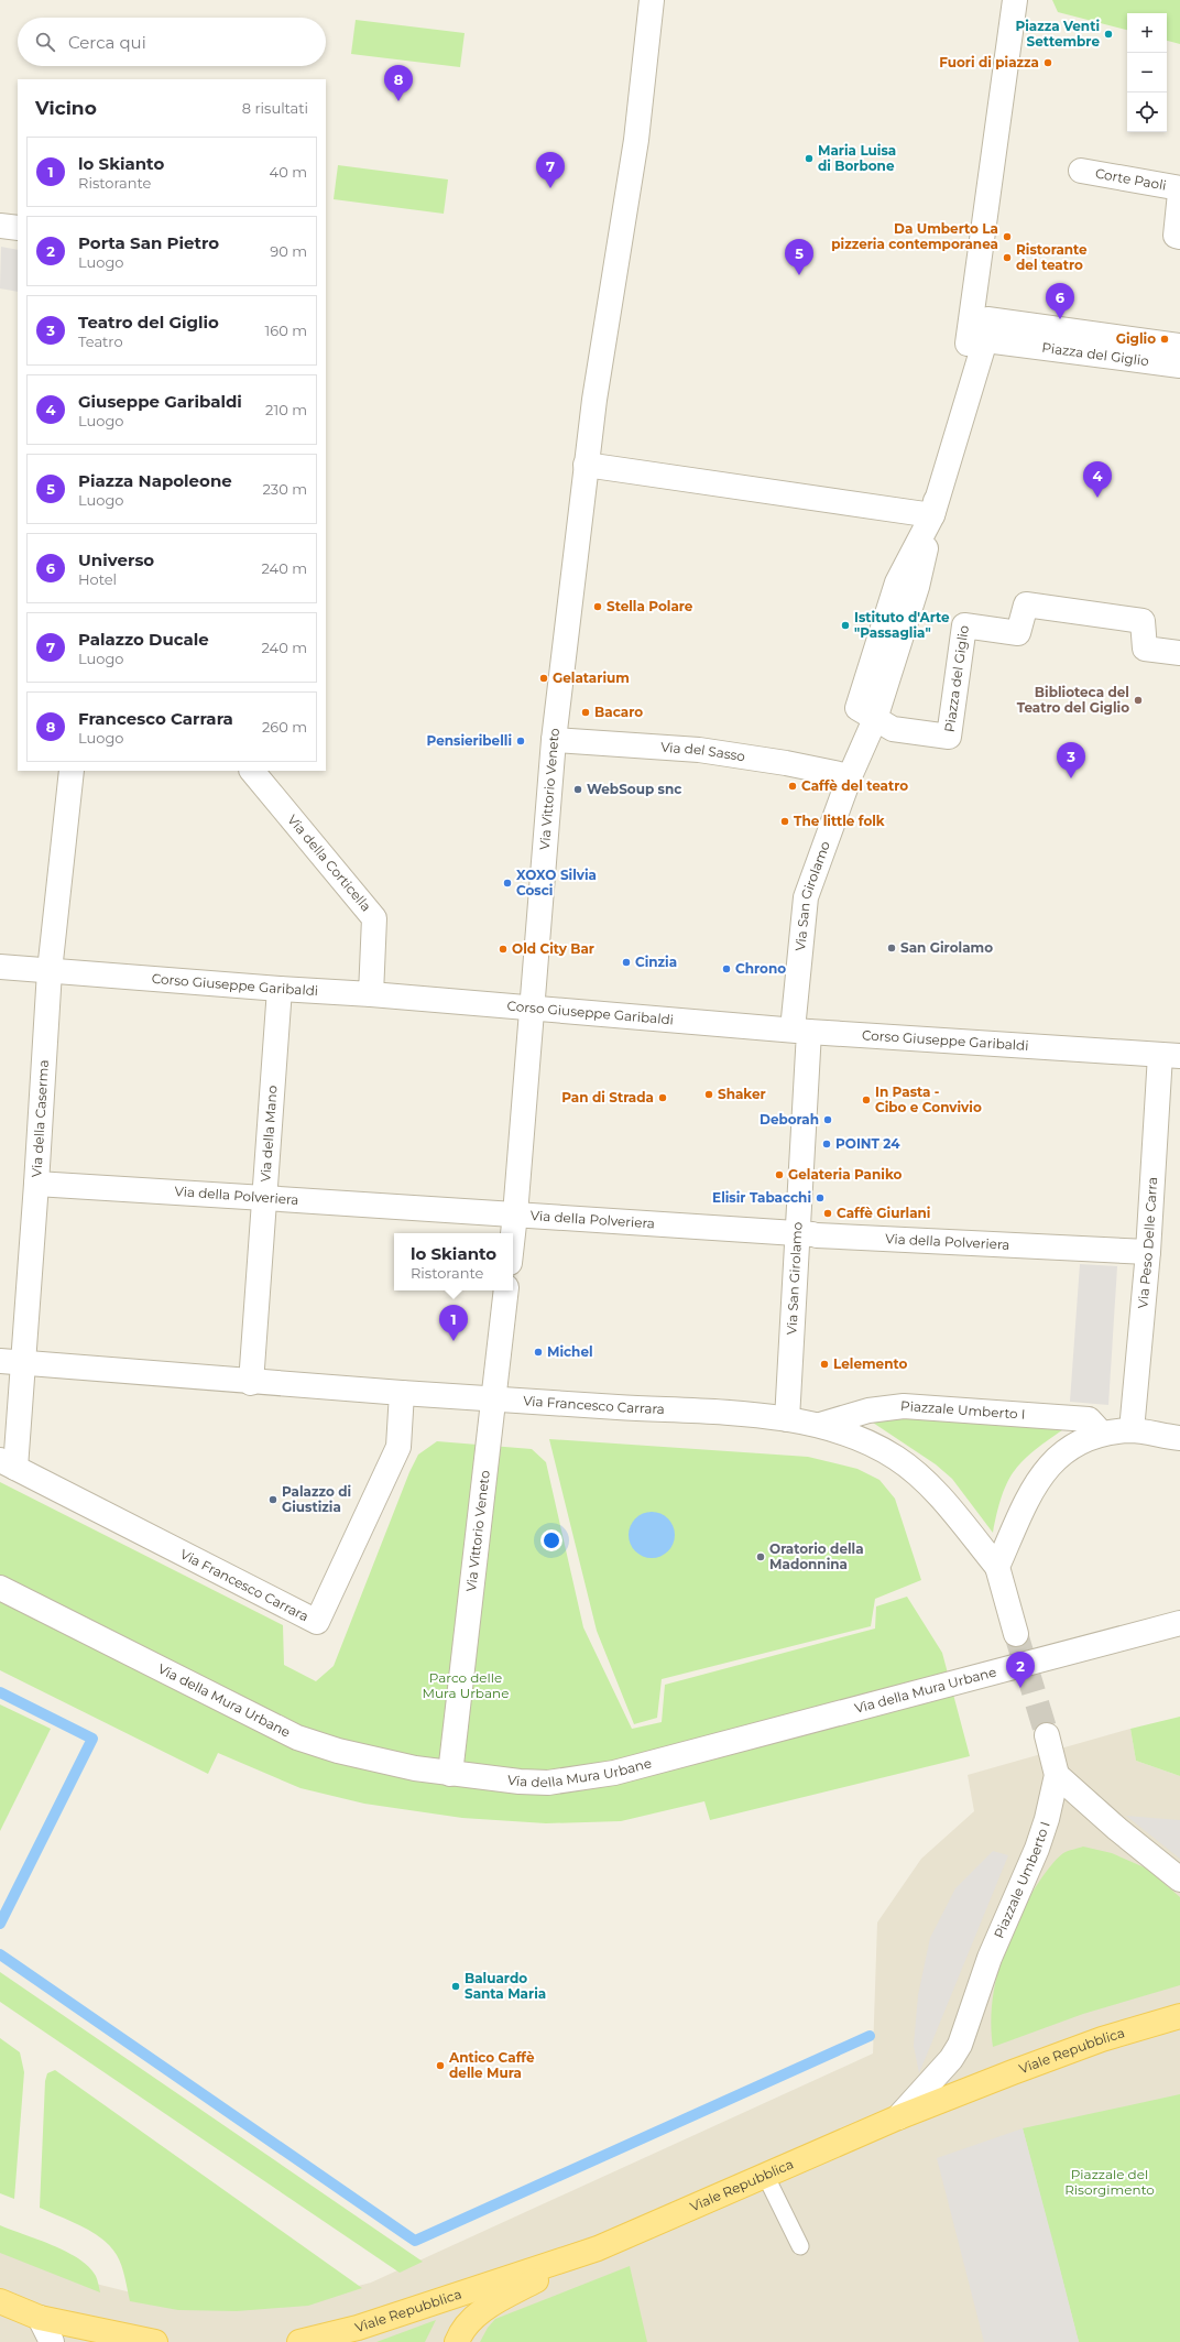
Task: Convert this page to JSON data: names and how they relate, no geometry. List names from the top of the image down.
{
  "streets": {
    "main road": ["Viale Repubblica"],
    "street": [
      "Corte Paoli",
      "Piazza del Giglio",
      "Via del Sasso",
      "Via Vittorio Veneto",
      "Via della Corticella",
      "Via San Girolamo",
      "Corso Giuseppe Garibaldi",
      "Via della Caserma",
      "Via della Mano",
      "Via della Polveriera",
      "Via Peso Delle Carra",
      "Via Francesco Carrara",
      "Piazzale Umberto I",
      "Via della Mura Urbane"
    ]
  },
  "crossings": [
    ["Piazza del Giglio", "Via San Girolamo"],
    ["Via del Sasso", "Via Vittorio Veneto"],
    ["Via del Sasso", "Via San Girolamo"],
    ["Via Vittorio Veneto", "Corso Giuseppe Garibaldi"],
    ["Via Vittorio Veneto", "Via della Polveriera"],
    ["Via Vittorio Veneto", "Via Francesco Carrara"],
    ["Via Vittorio Veneto", "Via della Mura Urbane"],
    ["Via della Corticella", "Corso Giuseppe Garibaldi"],
    ["Via San Girolamo", "Corso Giuseppe Garibaldi"],
    ["Via San Girolamo", "Via della Polveriera"],
    ["Via San Girolamo", "Via Francesco Carrara"],
    ["Via San Girolamo", "Piazzale Umberto I"],
    ["Corso Giuseppe Garibaldi", "Via della Caserma"],
    ["Corso Giuseppe Garibaldi", "Via della Mano"],
    ["Corso Giuseppe Garibaldi", "Via Peso Delle Carra"],
    ["Via della Caserma", "Via della Polveriera"],
    ["Via della Caserma", "Via Francesco Carrara"],
    ["Via della Mano", "Via della Polveriera"],
    ["Via della Mano", "Via Francesco Carrara"],
    ["Via della Polveriera", "Via Peso Delle Carra"],
    ["Via Francesco Carrara", "Piazzale Umberto I"],
    ["Piazzale Umberto I", "Viale Repubblica"]
  ],
  "parks": ["Parco delle Mura Urbane", "Piazzale del Risorgimento"],
  "places": [
    "Piazza Venti Settembre",
    "Fuori di piazza",
    "Maria Luisa di Borbone",
    "Da Umberto La pizzeria contemporanea",
    "Ristorante del teatro",
    "Giglio",
    "Stella Polare",
    "Istituto d'Arte \"Passaglia\"",
    "Gelatarium",
    "Biblioteca del Teatro del Giglio",
    "Bacaro",
    "Pensieribelli",
    "Caffè del teatro",
    "WebSoup snc",
    "The little folk",
    "XOXO Silvia Cosci",
    "San Girolamo",
    "Old City Bar",
    "Cinzia",
    "Chrono",
    "Shaker",
    "Pan di Strada",
    "In Pasta - Cibo e Convivio",
    "Deborah",
    "POINT 24",
    "Gelateria Paniko",
    "Elisir Tabacchi",
    "Caffè Giurlani",
    "Michel",
    "Lelemento",
    "Palazzo di Giustizia",
    "Oratorio della Madonnina",
    "Baluardo Santa Maria",
    "Antico Caffè delle Mura"
  ],
  "page": {
    "map_buttons": ["+", "−"],
    "search": "Cerca qui",
    "pins": [
      "8",
      "7",
      "5",
      "6",
      "4",
      "3",
      "1",
      "2"
    ],
    "heading": ["Vicino", "8 risultati"],
    "list": [
      {
        "mark": "1",
        "name": "lo Skianto",
        "note": "Ristorante",
        "value": "40 m"
      },
      {
        "mark": "2",
        "name": "Porta San Pietro",
        "note": "Luogo",
        "value": "90 m"
      },
      {
        "mark": "3",
        "name": "Teatro del Giglio",
        "note": "Teatro",
        "value": "160 m"
      },
      {
        "mark": "4",
        "name": "Giuseppe Garibaldi",
        "note": "Luogo",
        "value": "210 m"
      },
      {
        "mark": "5",
        "name": "Piazza Napoleone",
        "note": "Luogo",
        "value": "230 m"
      },
      {
        "mark": "6",
        "name": "Universo",
        "note": "Hotel",
        "value": "240 m"
      },
      {
        "mark": "7",
        "name": "Palazzo Ducale",
        "note": "Luogo",
        "value": "240 m"
      },
      {
        "mark": "8",
        "name": "Francesco Carrara",
        "note": "Luogo",
        "value": "260 m"
      }
    ],
    "popup": ["lo Skianto", "Ristorante"]
  }
}
